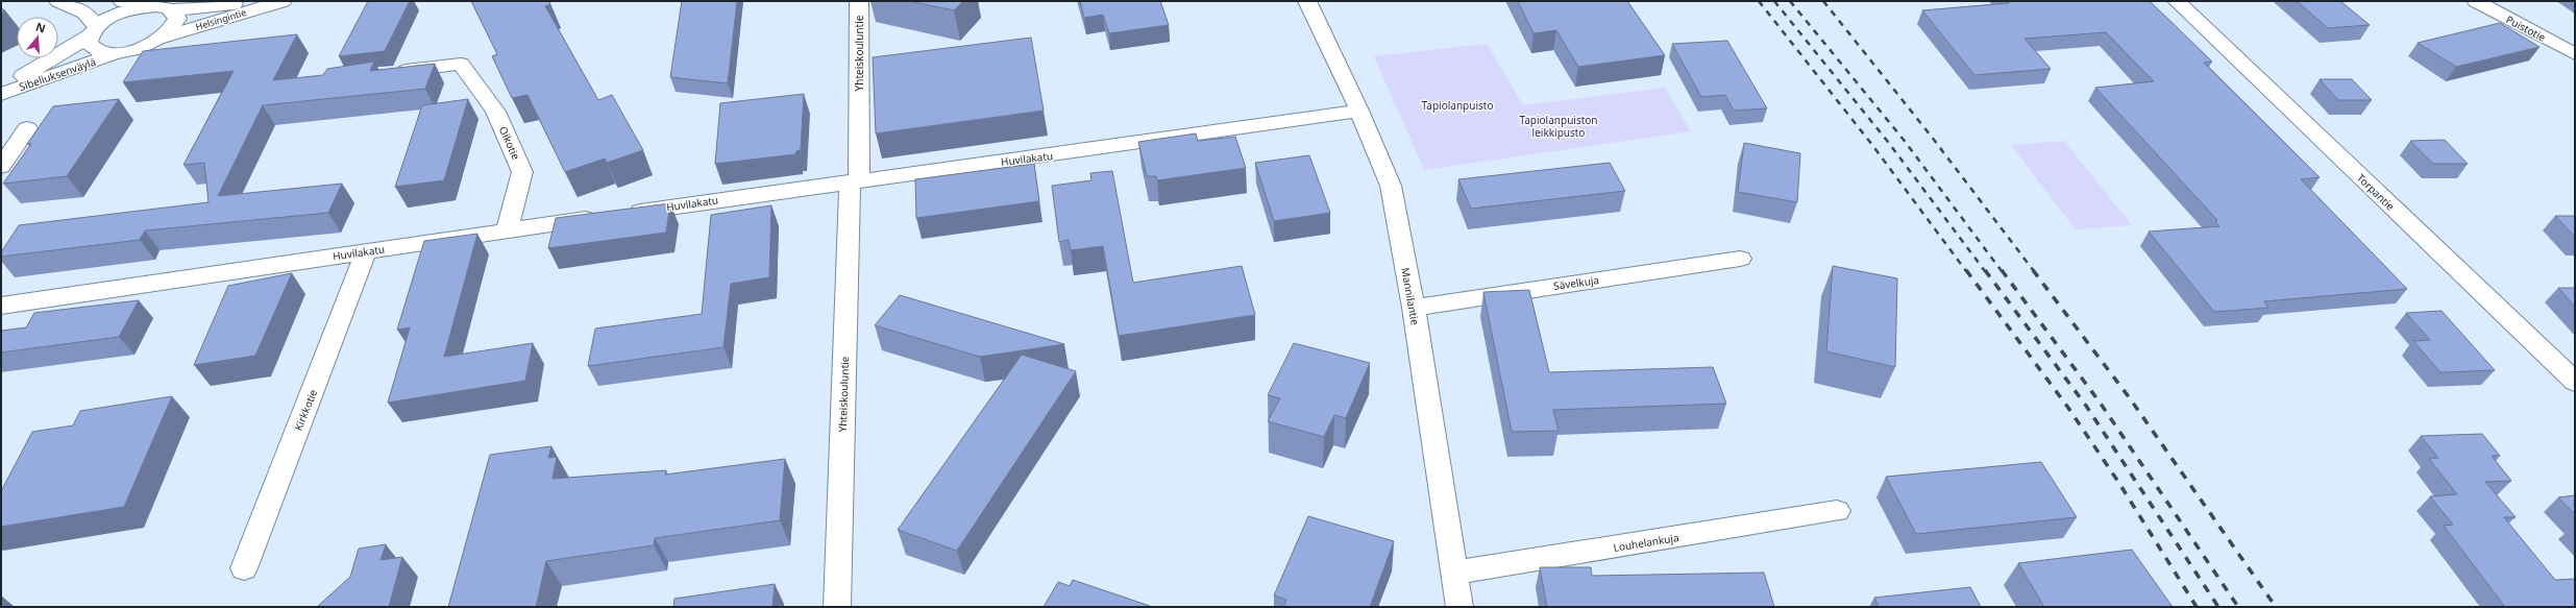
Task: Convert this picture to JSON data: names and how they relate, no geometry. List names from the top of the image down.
{
  "streets": {
    "street": [
      "Helsingintie",
      "Puistotie",
      "Yhteiskouluntie",
      "Sibeliuksenväylä",
      "Oikotie",
      "Huvilakatu",
      "Torpantie",
      "Sävelkuja",
      "Mannilantie",
      "Kirkkotie",
      "Louhelankuja"
    ]
  },
  "crossings": [
    ["Helsingintie", "Sibeliuksenväylä"],
    ["Yhteiskouluntie", "Huvilakatu"],
    ["Oikotie", "Huvilakatu"],
    ["Huvilakatu", "Mannilantie"],
    ["Huvilakatu", "Kirkkotie"],
    ["Sävelkuja", "Mannilantie"],
    ["Mannilantie", "Louhelankuja"]
  ],
  "parks": ["Tapiolanpuisto", "Tapiolanpuiston leikkipusto"],
  "north": "top"
}
